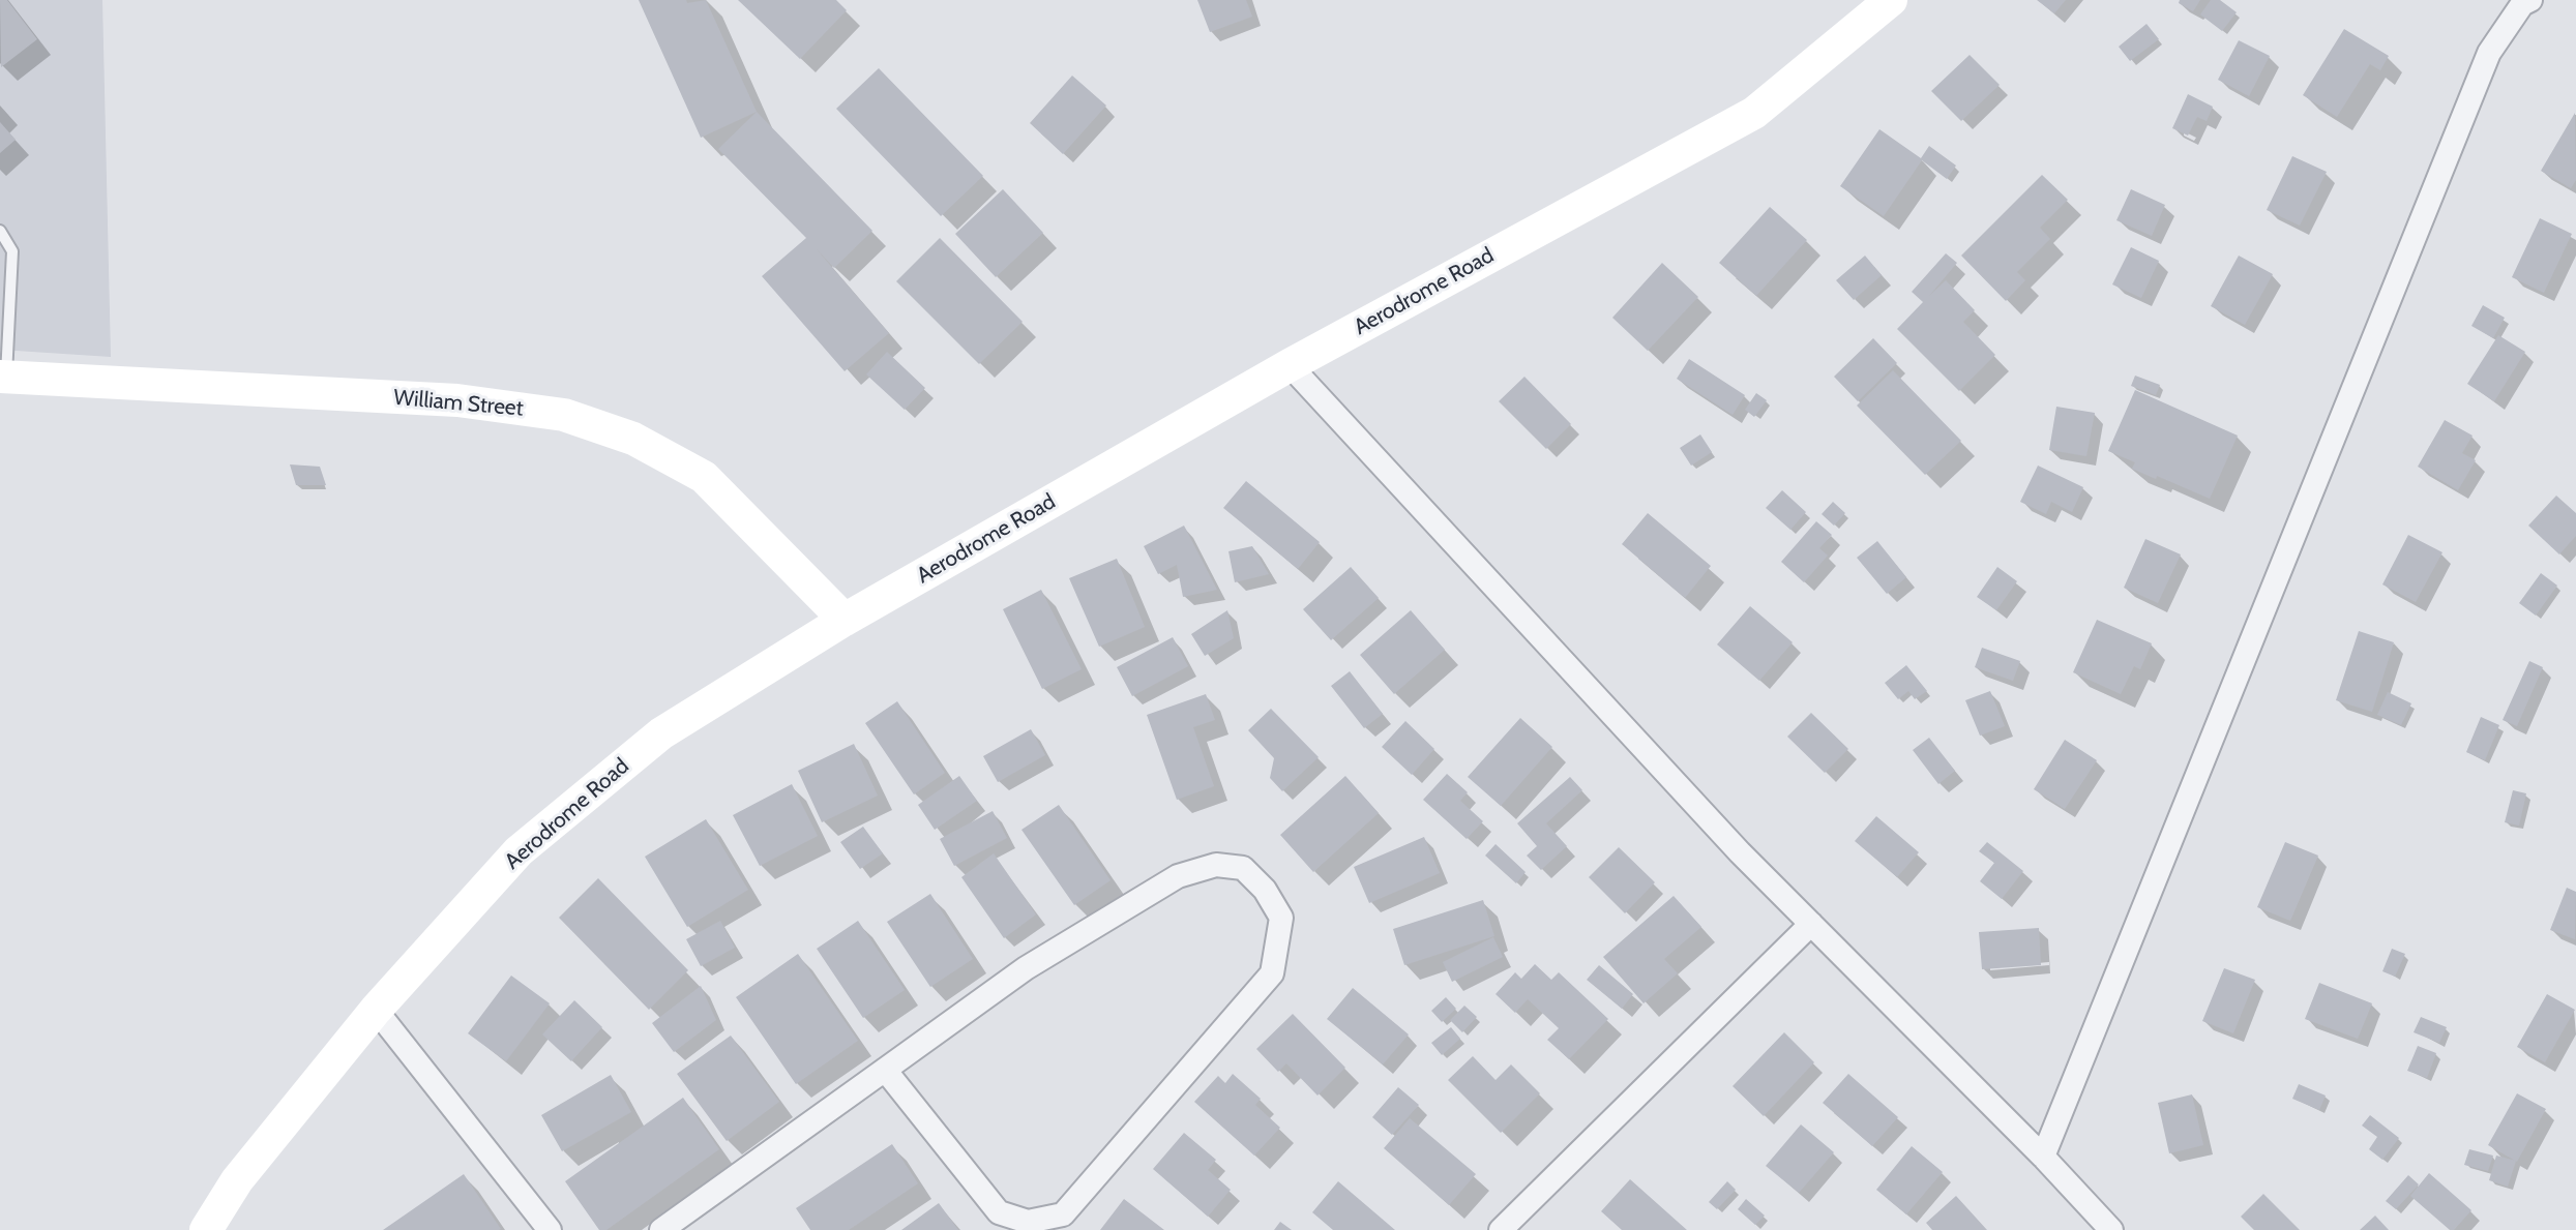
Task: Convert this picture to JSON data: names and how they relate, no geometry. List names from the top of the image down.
{
  "streets": {
    "street": ["Aerodrome Road", "William Street"]
  },
  "crossings": [
    ["Aerodrome Road", "William Street"]
  ]
}
